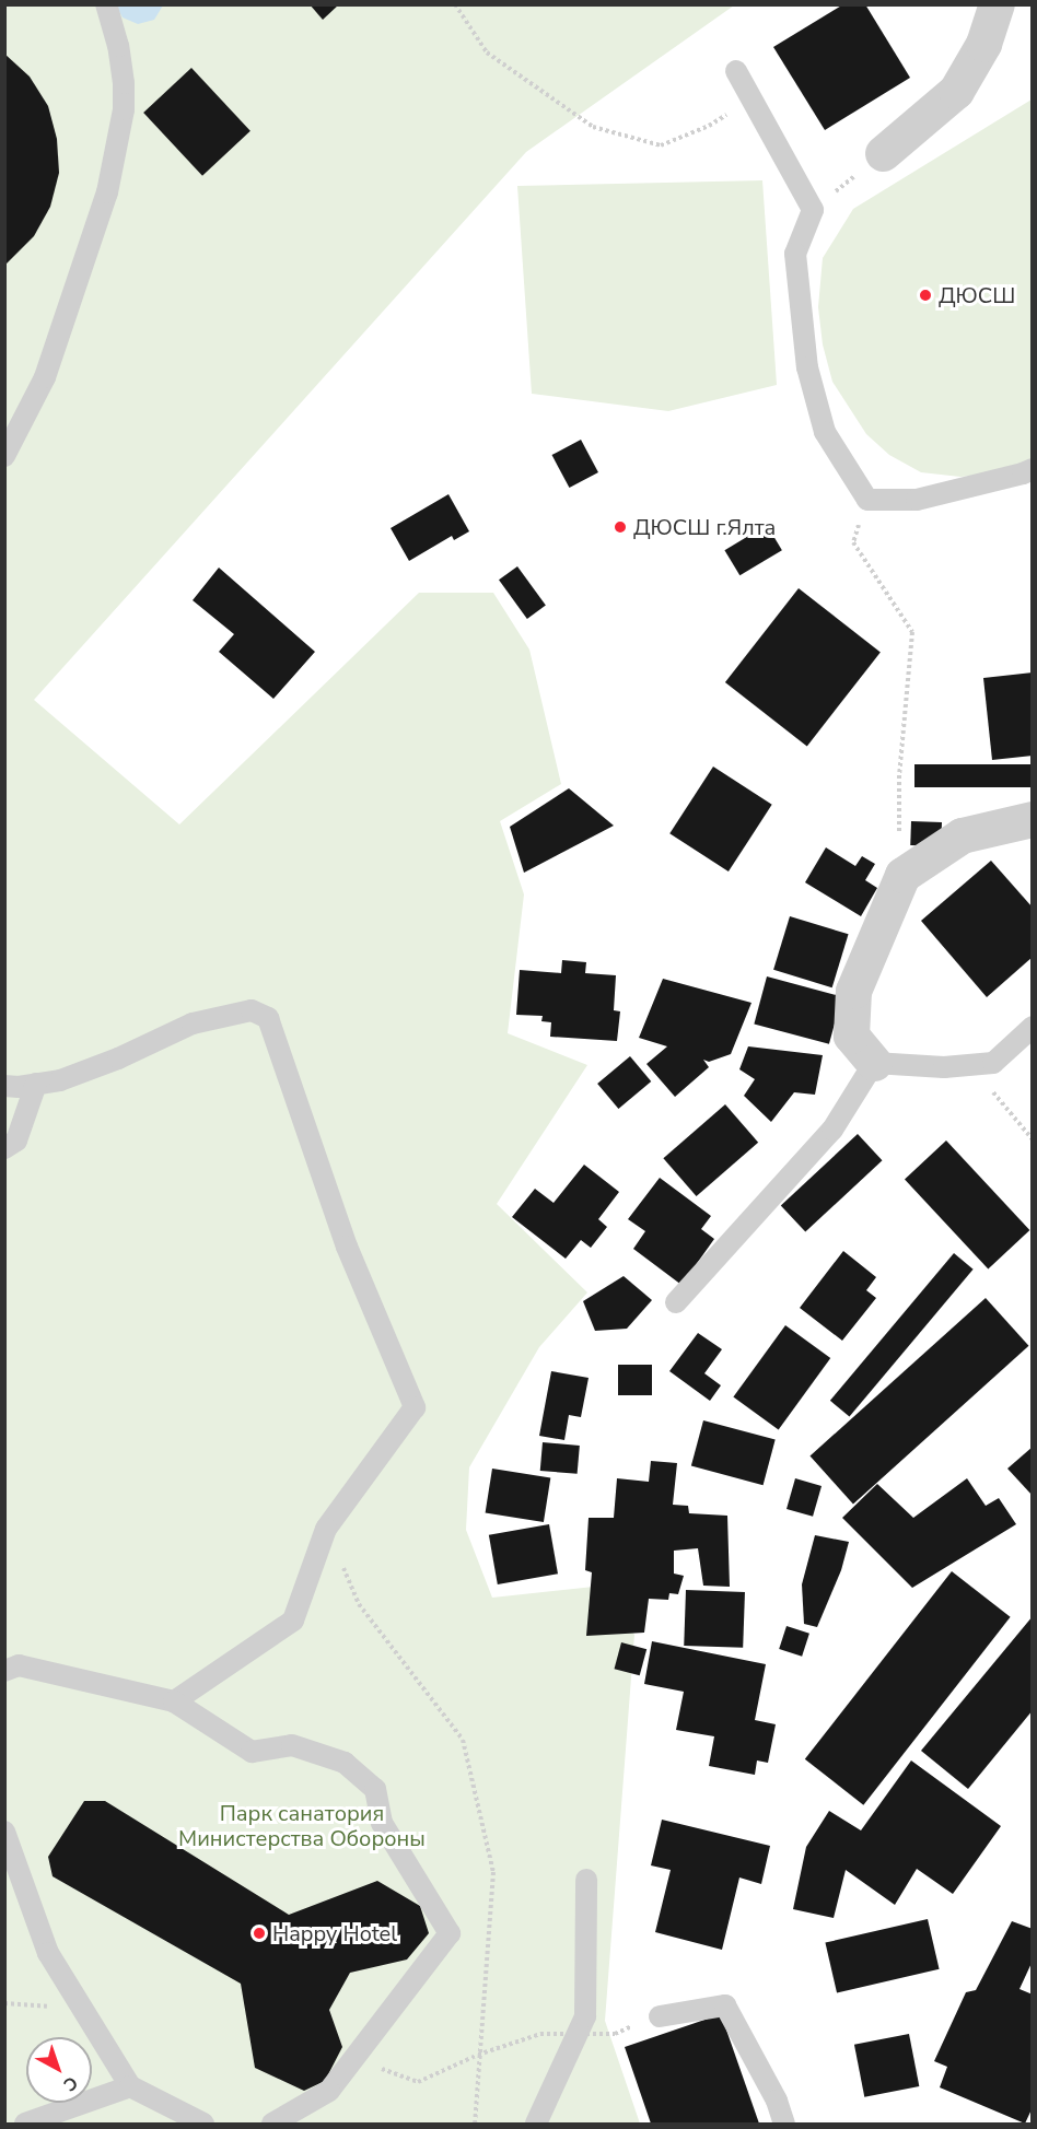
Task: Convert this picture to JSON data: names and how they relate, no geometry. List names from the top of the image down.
{
  "parks": ["Парк санатория Министерства Обороны"],
  "places": ["ДЮСШ", "ДЮСШ г.Ялта", "Happy Hotel"],
  "north": "bottom right"
}
